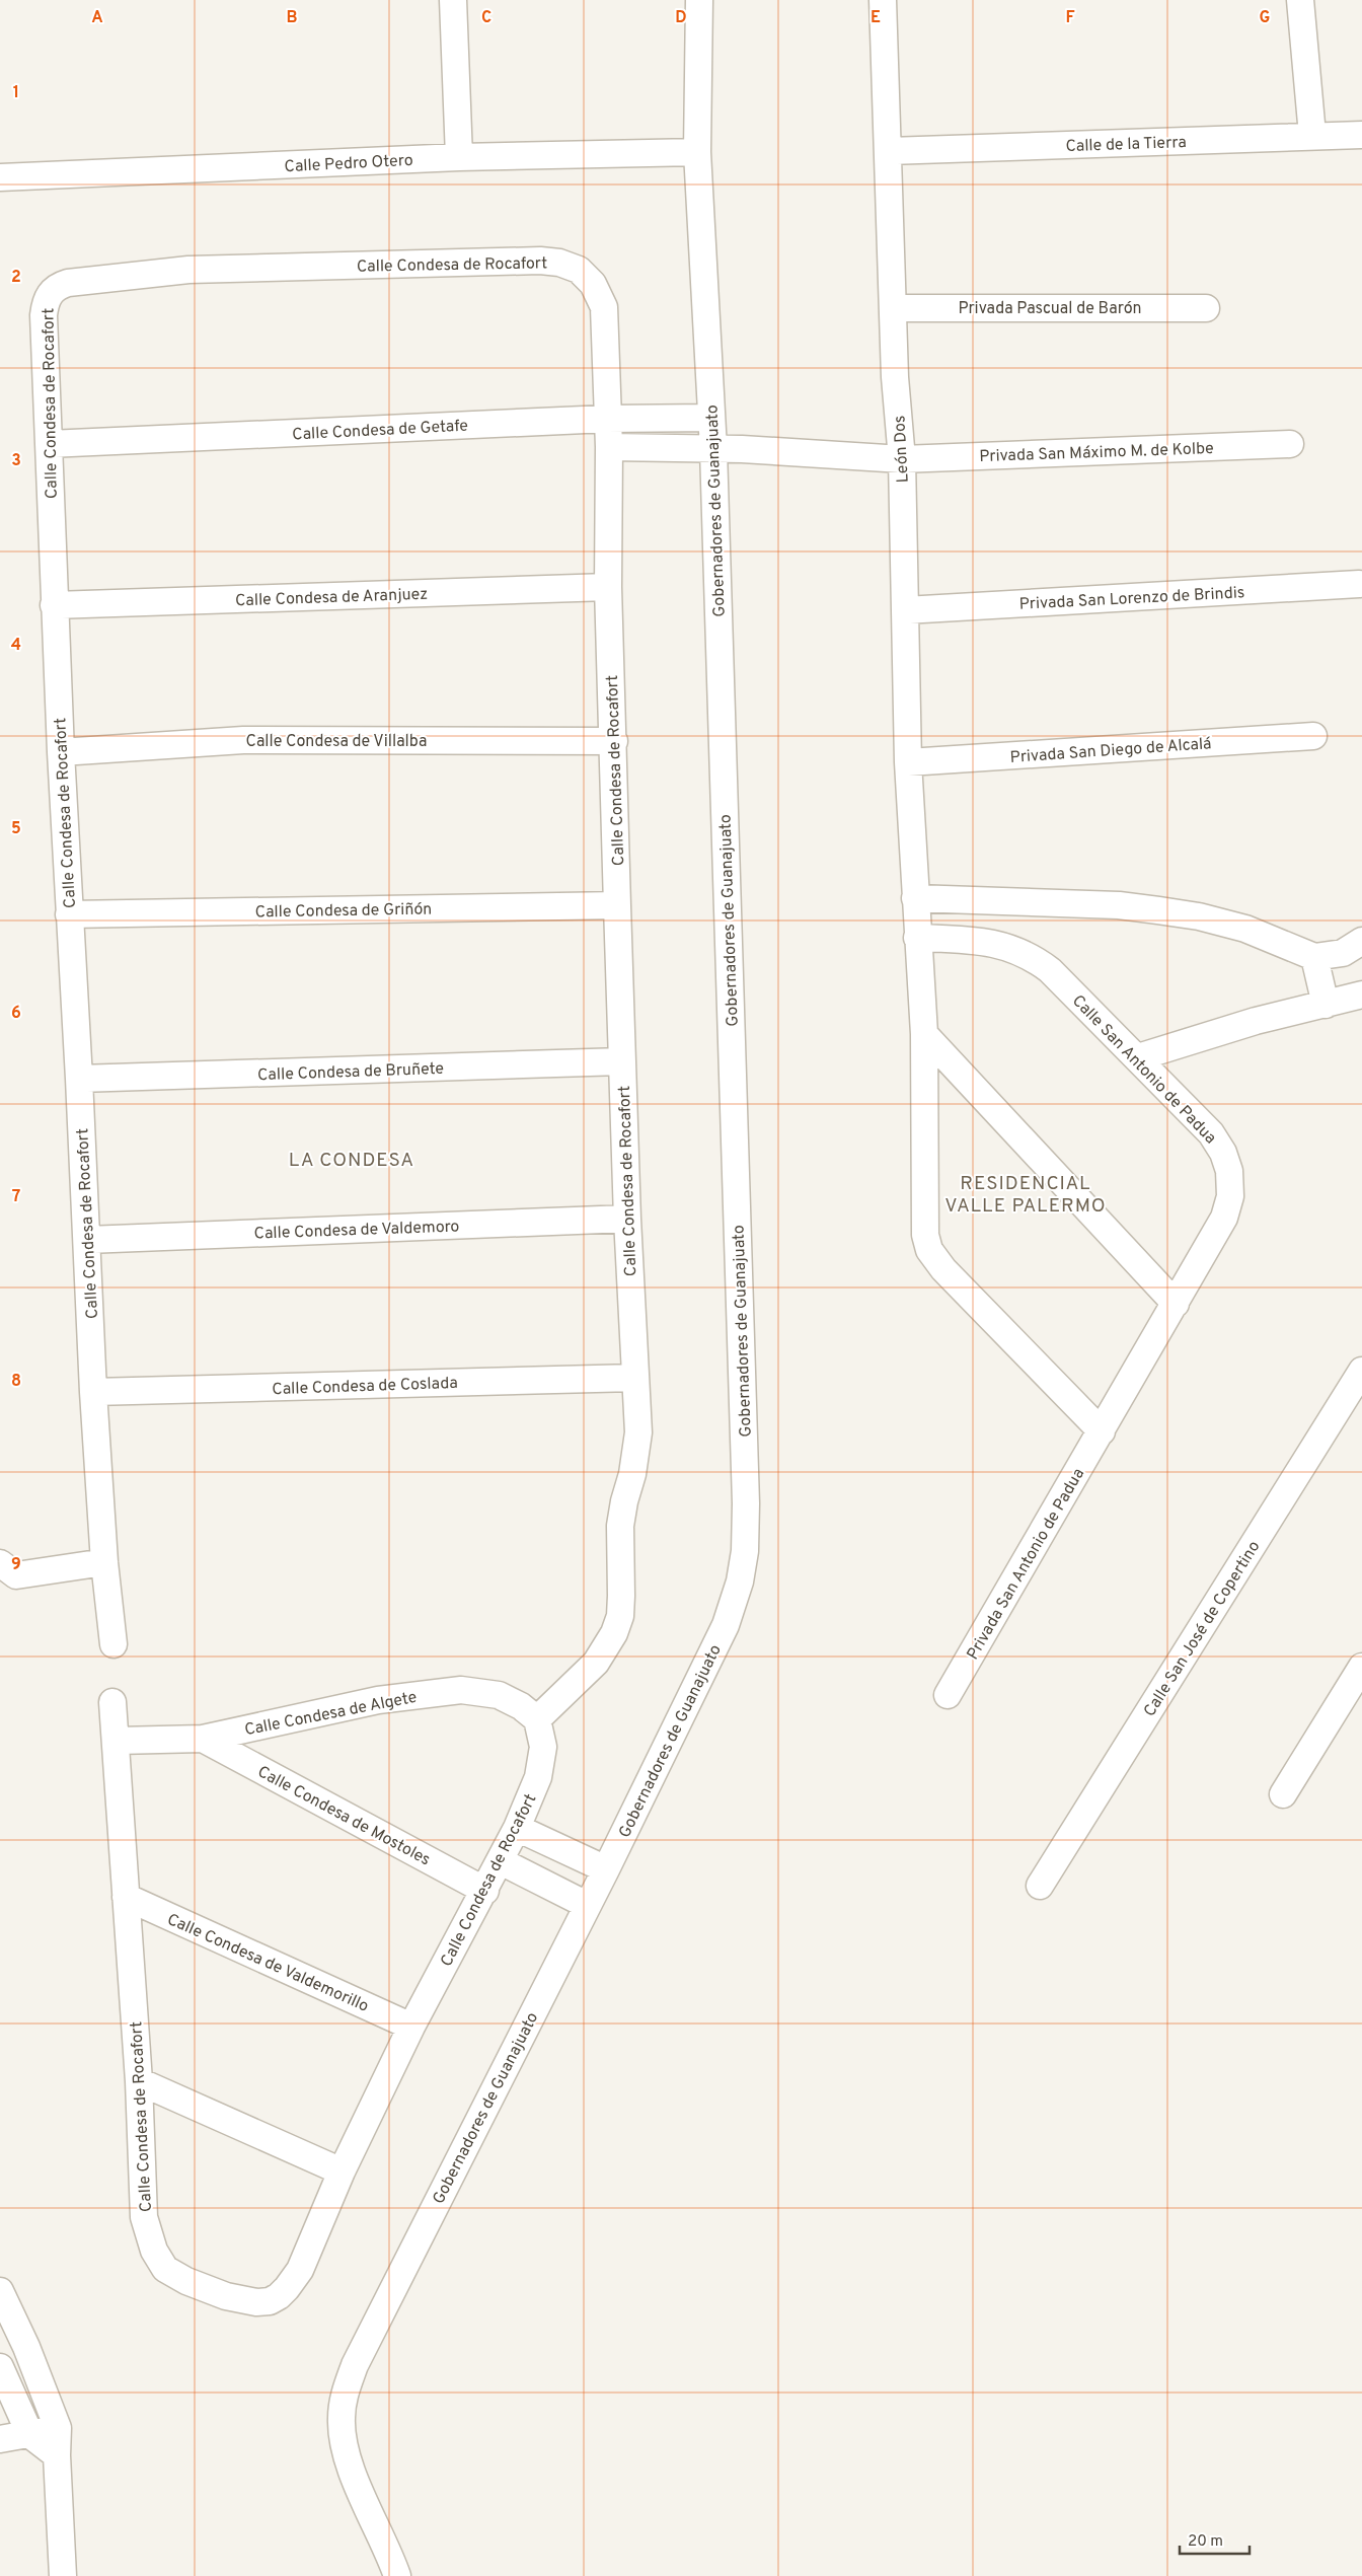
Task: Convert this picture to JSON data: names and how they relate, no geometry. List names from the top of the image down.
{
  "streets": {
    "street": [
      "Calle de la Tierra",
      "Calle Pedro Otero",
      "Calle Condesa de Rocafort",
      "Privada Pascual de Barón",
      "Calle Condesa de Getafe",
      "León Dos",
      "Privada San Máximo M. de Kolbe",
      "Gobernadores de Guanajuato",
      "Calle Condesa de Aranjuez",
      "Privada San Lorenzo de Brindis",
      "Calle Condesa de Villalba",
      "Privada San Diego de Alcalá",
      "Calle Condesa de Griñón",
      "Calle San Antonio de Padua",
      "Calle Condesa de Bruñete",
      "Calle Condesa de Valdemoro",
      "Calle Condesa de Coslada",
      "Privada San Antonio de Padua",
      "Calle San José de Copertino",
      "Calle Condesa de Algete",
      "Calle Condesa de Mostoles",
      "Calle Condesa de Valdemorillo"
    ]
  },
  "crossings": [
    ["Calle de la Tierra", "León Dos"],
    ["Calle Pedro Otero", "Gobernadores de Guanajuato"],
    ["Calle Condesa de Rocafort", "Calle Condesa de Getafe"],
    ["Calle Condesa de Rocafort", "Calle Condesa de Aranjuez"],
    ["Calle Condesa de Rocafort", "Calle Condesa de Villalba"],
    ["Calle Condesa de Rocafort", "Calle Condesa de Griñón"],
    ["Calle Condesa de Rocafort", "Calle Condesa de Bruñete"],
    ["Calle Condesa de Rocafort", "Calle Condesa de Valdemoro"],
    ["Calle Condesa de Rocafort", "Calle Condesa de Coslada"],
    ["Calle Condesa de Rocafort", "Calle Condesa de Algete"],
    ["Calle Condesa de Rocafort", "Calle Condesa de Mostoles"],
    ["Calle Condesa de Rocafort", "Calle Condesa de Valdemorillo"],
    ["Privada Pascual de Barón", "León Dos"],
    ["Calle Condesa de Getafe", "Gobernadores de Guanajuato"],
    ["León Dos", "Privada San Máximo M. de Kolbe"],
    ["León Dos", "Privada San Lorenzo de Brindis"],
    ["León Dos", "Privada San Diego de Alcalá"],
    ["León Dos", "Calle San Antonio de Padua"],
    ["León Dos", "Privada San Antonio de Padua"],
    ["Privada San Máximo M. de Kolbe", "Gobernadores de Guanajuato"],
    ["Calle San Antonio de Padua", "Privada San Antonio de Padua"],
    ["Calle Condesa de Algete", "Calle Condesa de Mostoles"]
  ],
  "districts": ["LA CONDESA", "RESIDENCIAL VALLE PALERMO"],
  "scale_bar": "20 m",
  "grid": {
    "columns": [
      "A",
      "B",
      "C",
      "D",
      "E",
      "F",
      "G"
    ],
    "rows": [
      "1",
      "2",
      "3",
      "4",
      "5",
      "6",
      "7",
      "8",
      "9"
    ]
  }
}
